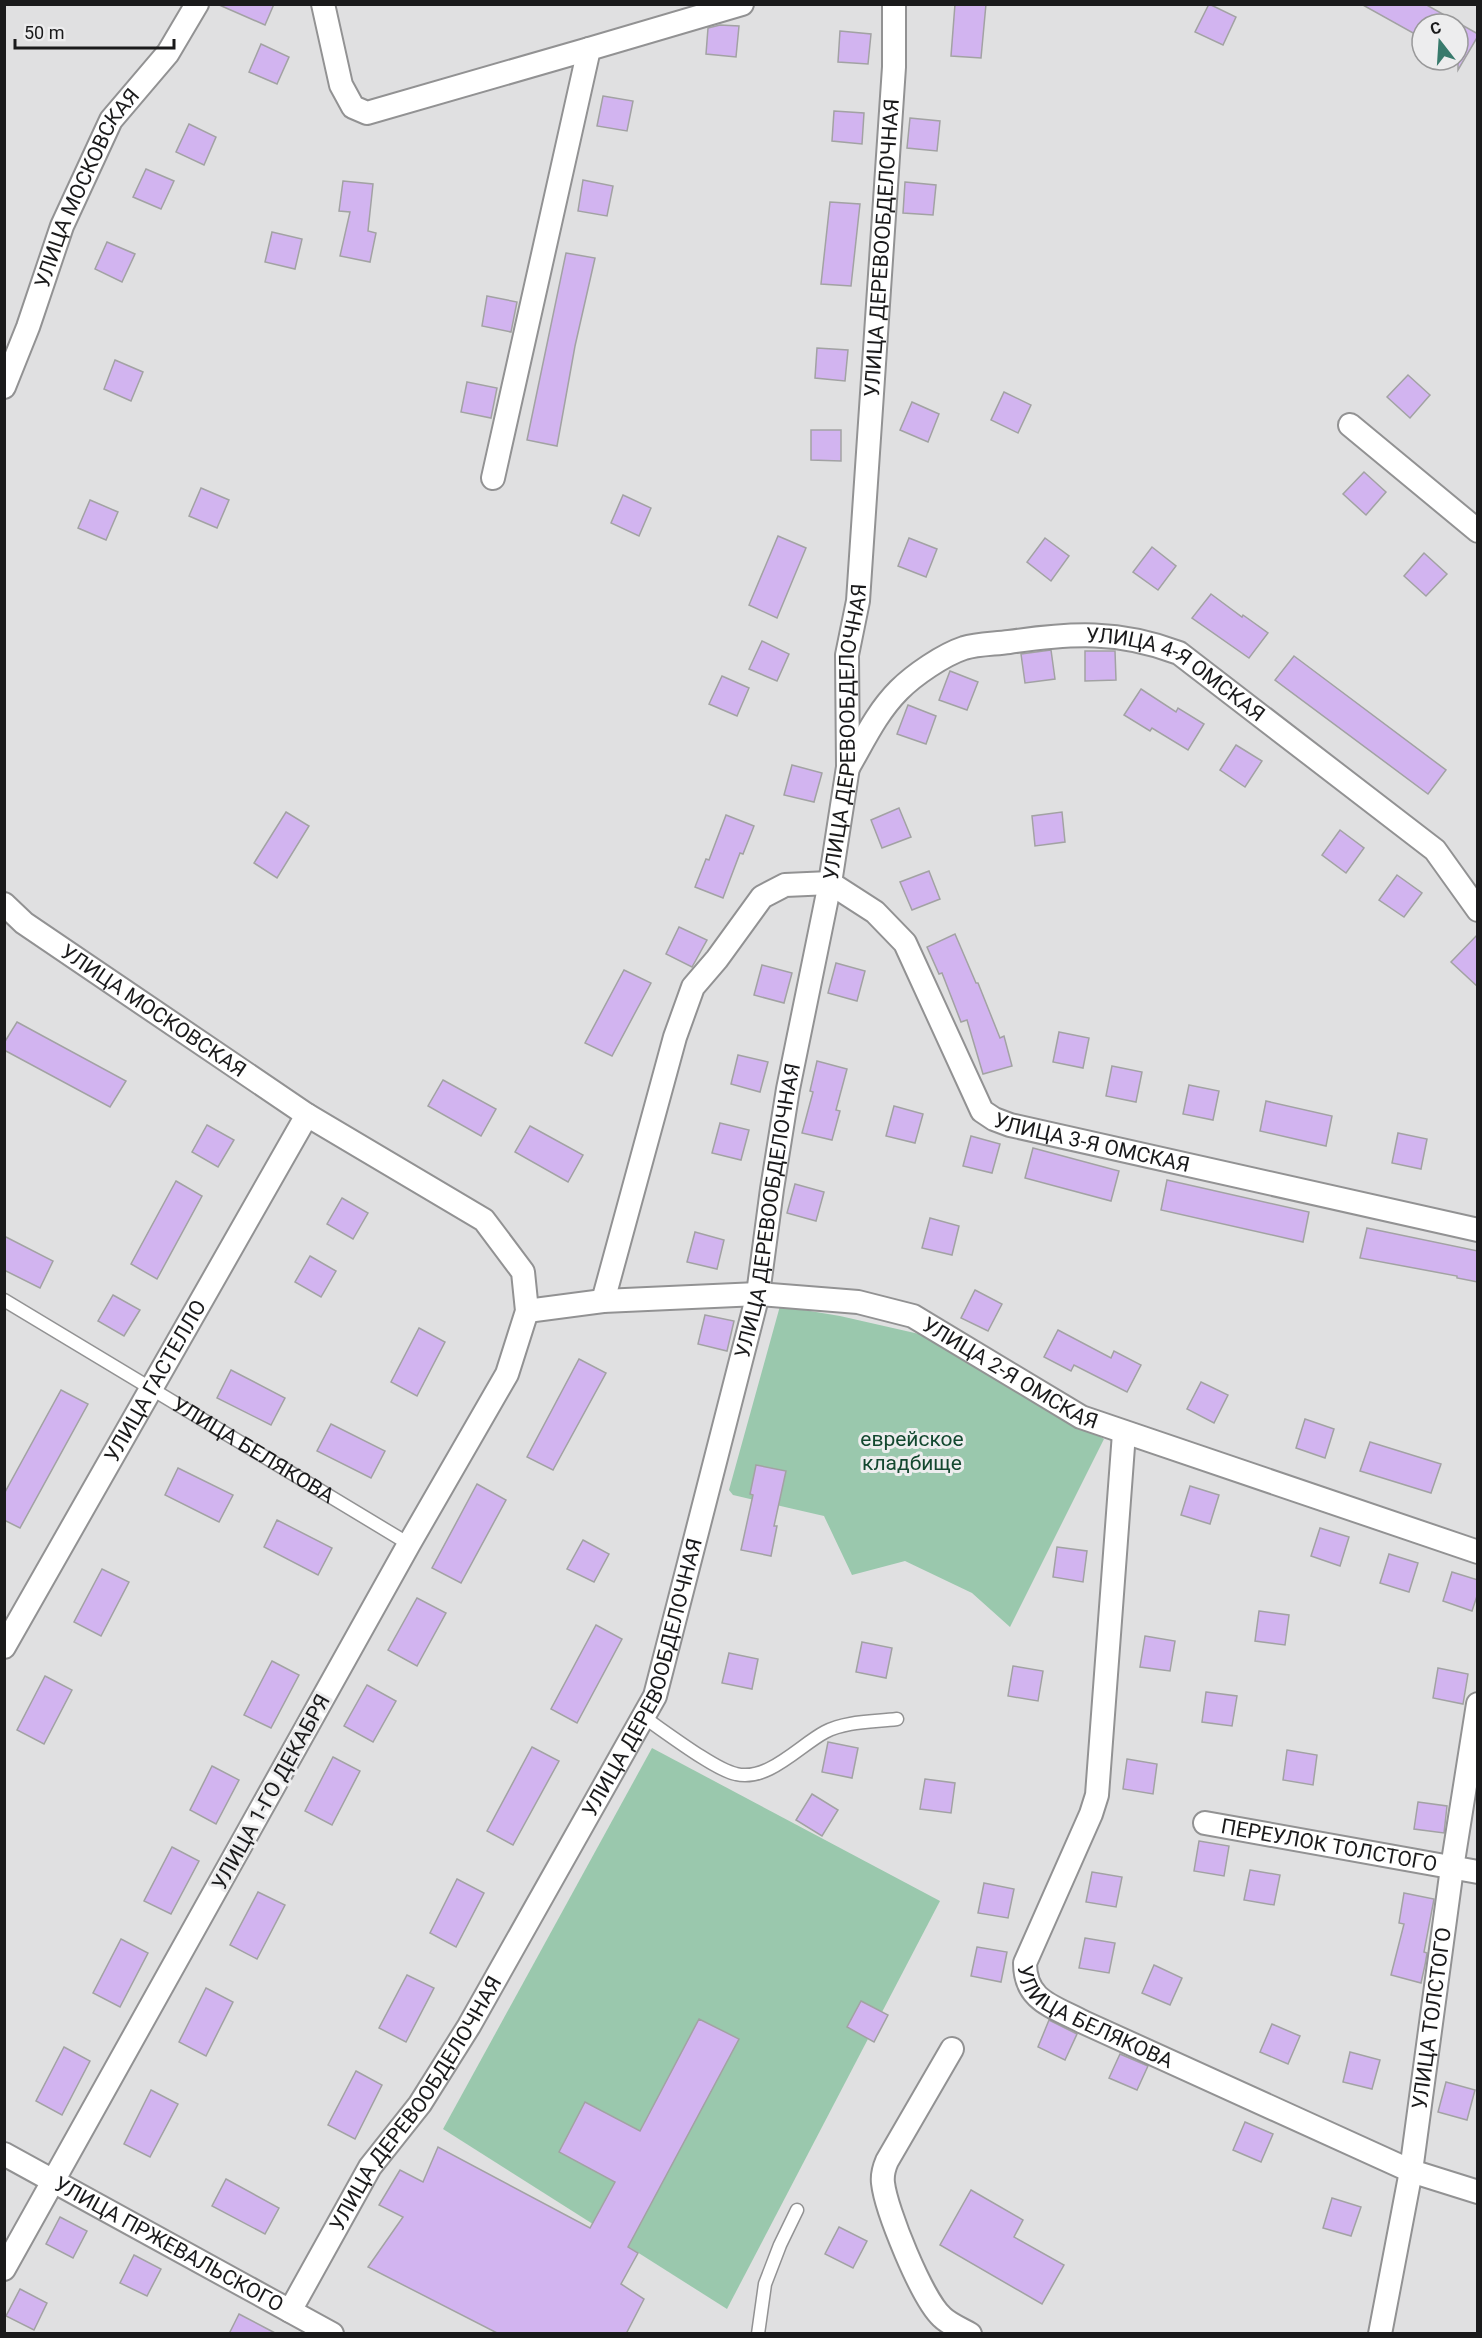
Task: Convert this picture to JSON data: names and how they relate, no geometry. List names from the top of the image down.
{
  "streets": {
    "street": [
      "УЛИЦА МОСКОВСКАЯ",
      "УЛИЦА ДЕРЕВООБДЕЛОЧНАЯ",
      "УЛИЦА 4-Я ОМСКАЯ",
      "УЛИЦА 3-Я ОМСКАЯ",
      "УЛИЦА 2-Я ОМСКАЯ",
      "УЛИЦА ГАСТЕЛЛО",
      "УЛИЦА БЕЛЯКОВА",
      "УЛИЦА 1-ГО ДЕКАБРЯ",
      "ПЕРЕУЛОК ТОЛСТОГО",
      "УЛИЦА ТОЛСТОГО",
      "УЛИЦА ПРЖЕВАЛЬСКОГО"
    ]
  },
  "crossings": [
    ["УЛИЦА МОСКОВСКАЯ", "УЛИЦА 2-Я ОМСКАЯ"],
    ["УЛИЦА МОСКОВСКАЯ", "УЛИЦА ГАСТЕЛЛО"],
    ["УЛИЦА МОСКОВСКАЯ", "УЛИЦА 1-ГО ДЕКАБРЯ"],
    ["УЛИЦА ДЕРЕВООБДЕЛОЧНАЯ", "УЛИЦА 4-Я ОМСКАЯ"],
    ["УЛИЦА ДЕРЕВООБДЕЛОЧНАЯ", "УЛИЦА 3-Я ОМСКАЯ"],
    ["УЛИЦА ДЕРЕВООБДЕЛОЧНАЯ", "УЛИЦА 2-Я ОМСКАЯ"],
    ["УЛИЦА ДЕРЕВООБДЕЛОЧНАЯ", "УЛИЦА ПРЖЕВАЛЬСКОГО"],
    ["УЛИЦА 2-Я ОМСКАЯ", "УЛИЦА БЕЛЯКОВА"],
    ["УЛИЦА 2-Я ОМСКАЯ", "УЛИЦА 1-ГО ДЕКАБРЯ"],
    ["УЛИЦА ГАСТЕЛЛО", "УЛИЦА БЕЛЯКОВА"],
    ["УЛИЦА БЕЛЯКОВА", "УЛИЦА 1-ГО ДЕКАБРЯ"],
    ["УЛИЦА БЕЛЯКОВА", "УЛИЦА ТОЛСТОГО"],
    ["УЛИЦА 1-ГО ДЕКАБРЯ", "УЛИЦА ПРЖЕВАЛЬСКОГО"],
    ["ПЕРЕУЛОК ТОЛСТОГО", "УЛИЦА ТОЛСТОГО"]
  ],
  "parks": ["еврейское кладбище"],
  "scale_bar": "50 m",
  "north": "top"
}
